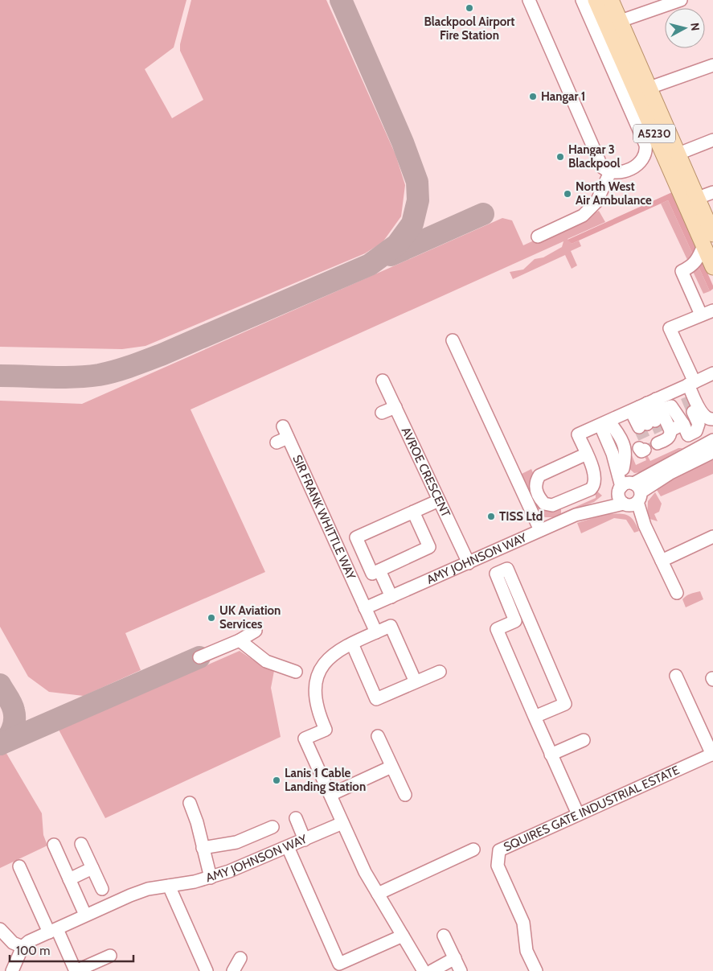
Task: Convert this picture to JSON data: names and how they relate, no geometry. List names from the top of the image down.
{
  "streets": {
    "main road": ["A5230"],
    "street": [
      "AVROE CRESCENT",
      "SIR FRANK WHITTLE WAY",
      "AMY JOHNSON WAY",
      "SQUIRES GATE INDUSTRIAL ESTATE"
    ]
  },
  "crossings": [
    ["AVROE CRESCENT", "AMY JOHNSON WAY"],
    ["SIR FRANK WHITTLE WAY", "AMY JOHNSON WAY"]
  ],
  "places": [
    "Blackpool Airport Fire Station",
    "Hangar 1",
    "Hangar 3 Blackpool",
    "North West Air Ambulance",
    "TISS Ltd",
    "UK Aviation Services",
    "Lanis 1 Cable Landing Station"
  ],
  "scale_bar": "100 m",
  "north": "right"
}
